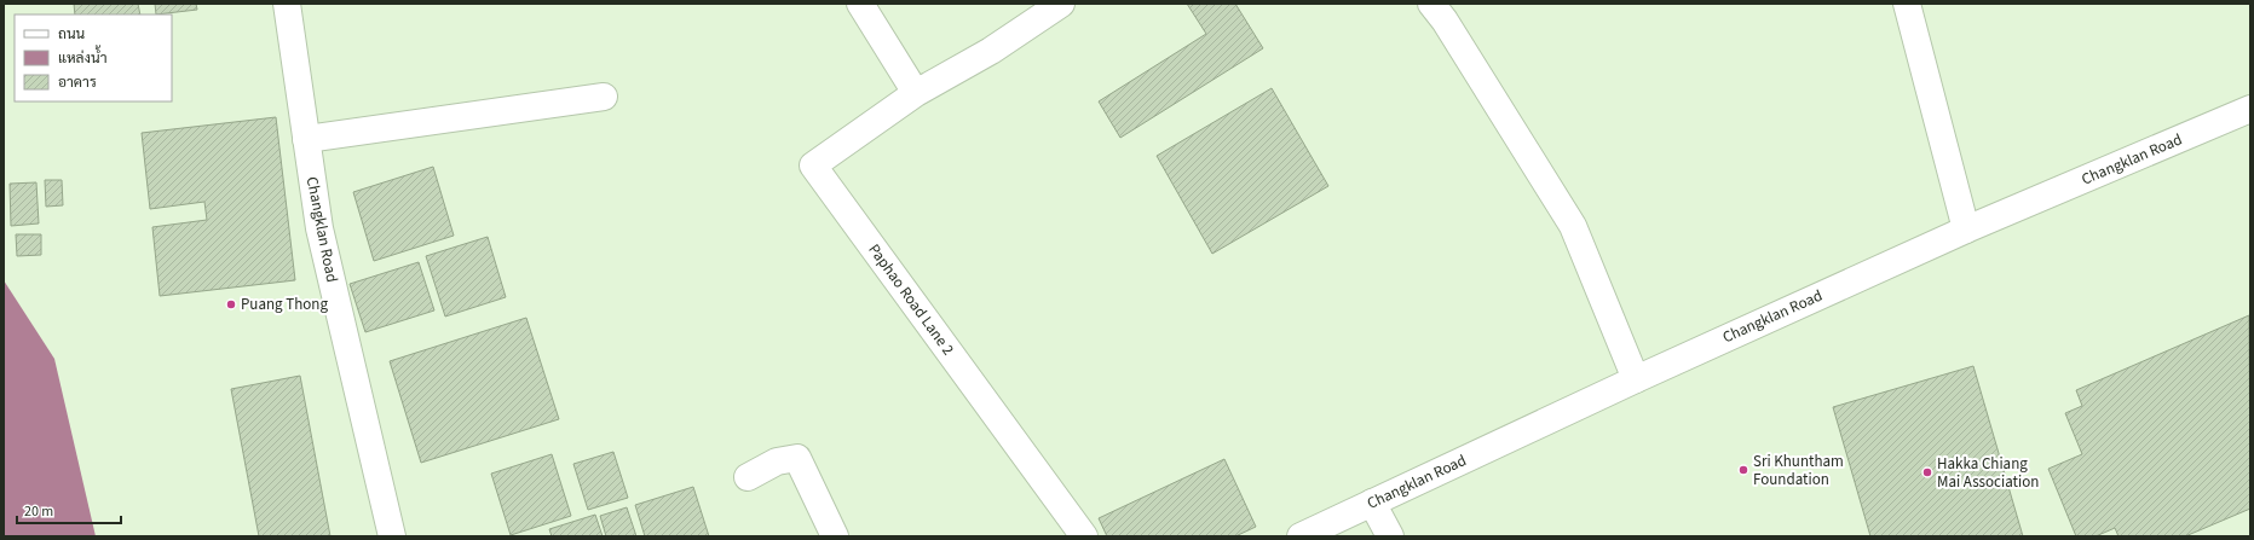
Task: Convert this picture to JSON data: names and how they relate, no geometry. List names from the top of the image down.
{
  "streets": {
    "street": ["Changklan Road", "Paphao Road Lane 2"]
  },
  "places": ["Puang Thong", "Sri Khuntham Foundation", "Hakka Chiang Mai Association"],
  "legend": ["ถนน", "แหล่งน้ำ", "อาคาร"],
  "scale_bar": "20 m"
}
